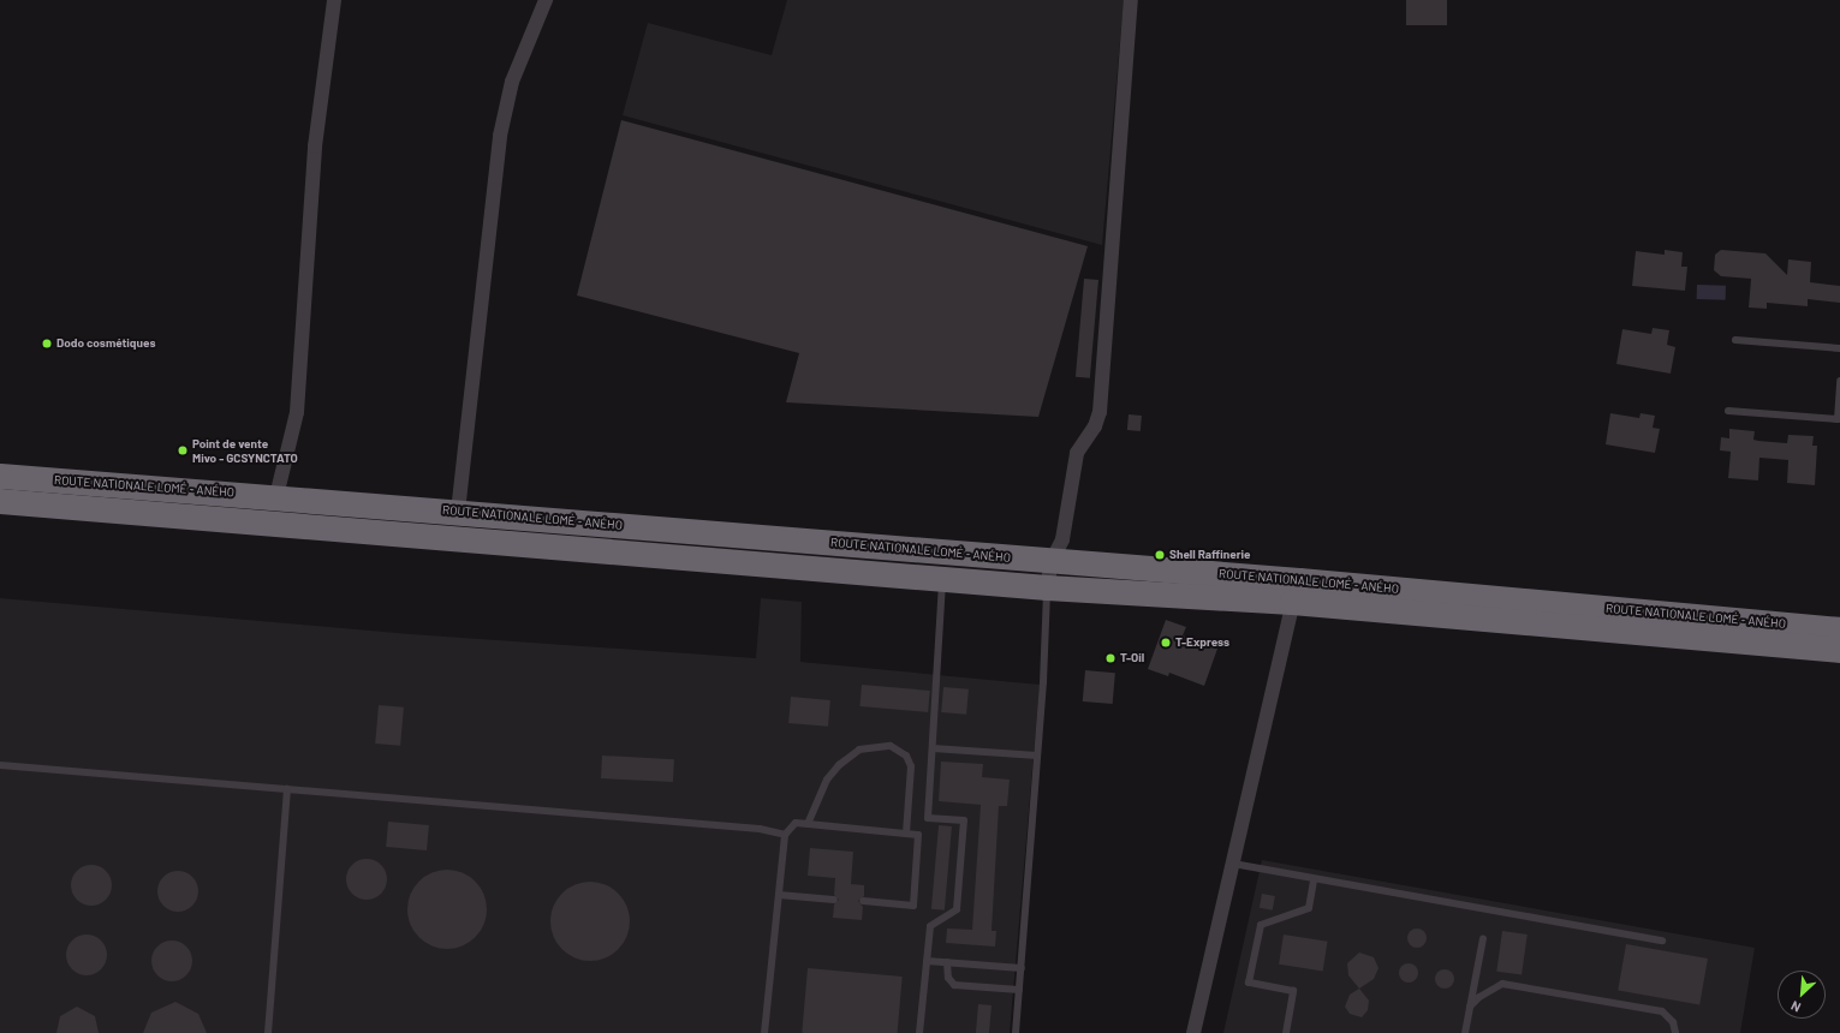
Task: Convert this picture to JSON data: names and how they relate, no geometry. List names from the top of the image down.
{
  "streets": {
    "highway": ["ROUTE NATIONALE LOMÉ - ANÉHO"]
  },
  "places": [
    "Dodo cosmétiques",
    "Point de vente Mivo - GCSYNCTATO",
    "Shell Raffinerie",
    "T-Express",
    "T-Oil"
  ],
  "north": "bottom left"
}
